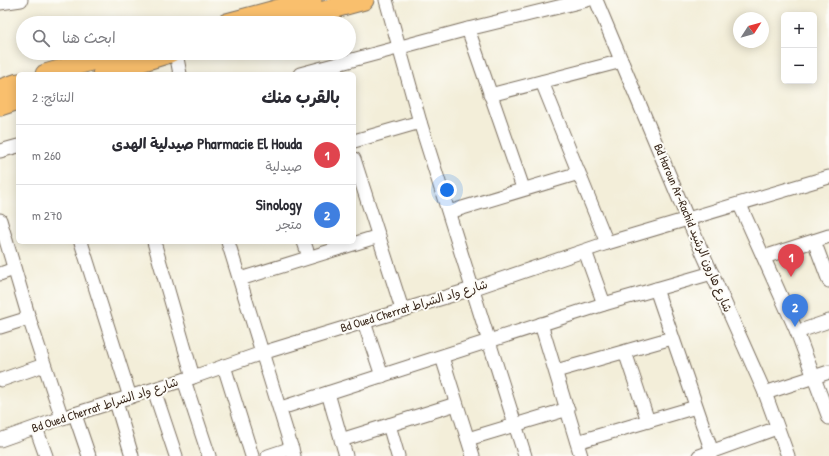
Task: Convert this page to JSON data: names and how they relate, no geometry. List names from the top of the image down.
{
  "streets": {
    "street": ["Bd Haroun Ar-Rachid شارع هارون الرشيد", "Bd Oued Cherrat شارع واد الشراط"]
  },
  "crossings": [
    ["Bd Haroun Ar-Rachid شارع هارون الرشيد", "Bd Oued Cherrat شارع واد الشراط"]
  ],
  "north": "top right",
  "page": {
    "map_buttons": ["+", "−"],
    "search": "ابحث هنا",
    "heading": ["بالقرب منك", "النتائج: 2"],
    "list": [
      {
        "mark": "1",
        "name": "Pharmacie El Houda صيدلية الهدى",
        "note": "صيدلية",
        "value": "260 m"
      },
      {
        "mark": "2",
        "name": "Sinology",
        "note": "متجر",
        "value": "270 m"
      }
    ],
    "pins": ["1", "2"]
  }
}
